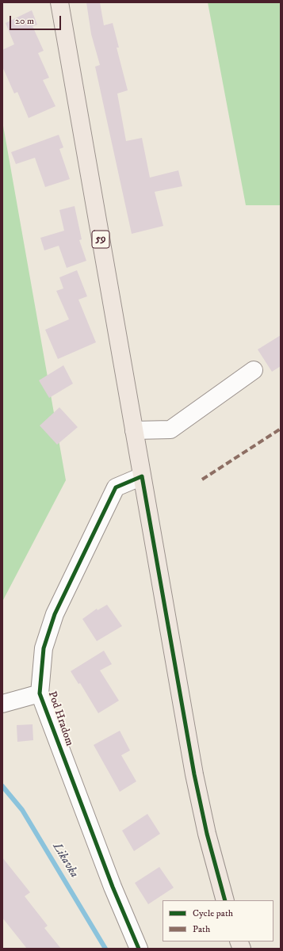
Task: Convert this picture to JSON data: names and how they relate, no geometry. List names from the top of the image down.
{
  "streets": {
    "main road": ["59"],
    "street": ["Pod Hradom"]
  },
  "crossings": [
    ["59", "Pod Hradom"]
  ],
  "water": ["Likavka"],
  "legend": ["Cycle path", "Path"],
  "scale_bar": "20 m"
}
